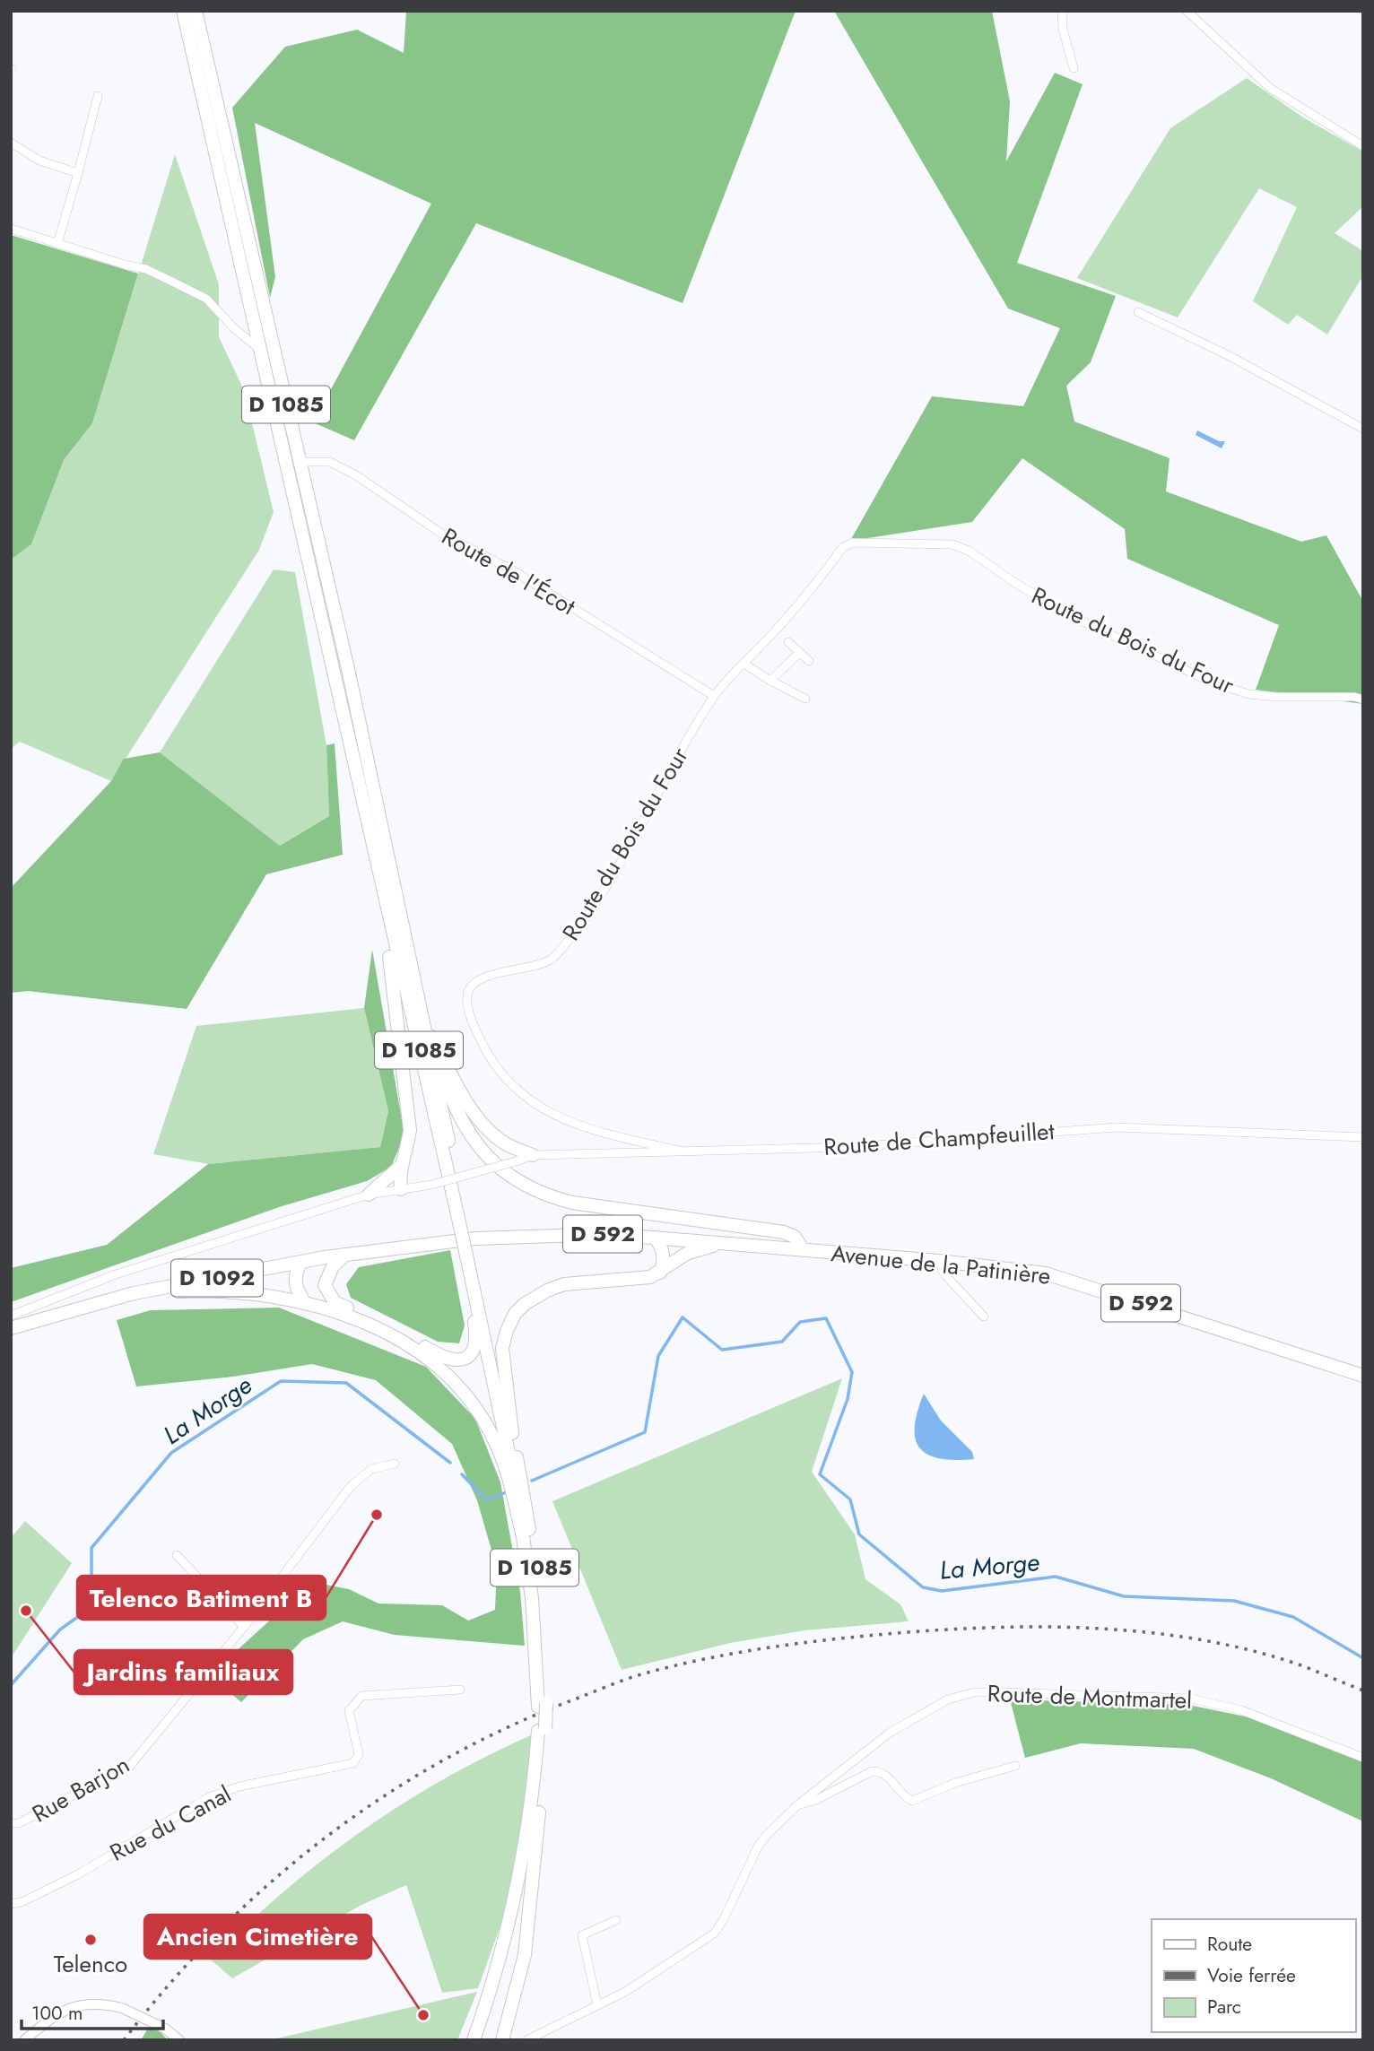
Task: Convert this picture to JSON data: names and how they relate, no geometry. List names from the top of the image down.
{
  "streets": {
    "main road": [
      "D 1085",
      "D 592",
      "Avenue de la Patinière",
      "D 1092"
    ],
    "street": [
      "Route de l'Écot",
      "Route du Bois du Four",
      "Route de Champfeuillet",
      "Route de Montmartel",
      "Rue Barjon",
      "Rue du Canal"
    ]
  },
  "crossings": [
    ["D 1085", "Route de l'Écot"],
    ["Route de l'Écot", "Route du Bois du Four"],
    ["Route du Bois du Four", "Route de Champfeuillet"],
    ["D 592", "Avenue de la Patinière"],
    ["D 592", "D 1092"]
  ],
  "water": ["La Morge"],
  "places": [
    "Telenco Batiment B",
    "Jardins familiaux",
    "Telenco",
    "Ancien Cimetière"
  ],
  "legend": ["Route", "Voie ferrée", "Parc"],
  "scale_bar": "100 m"
}
